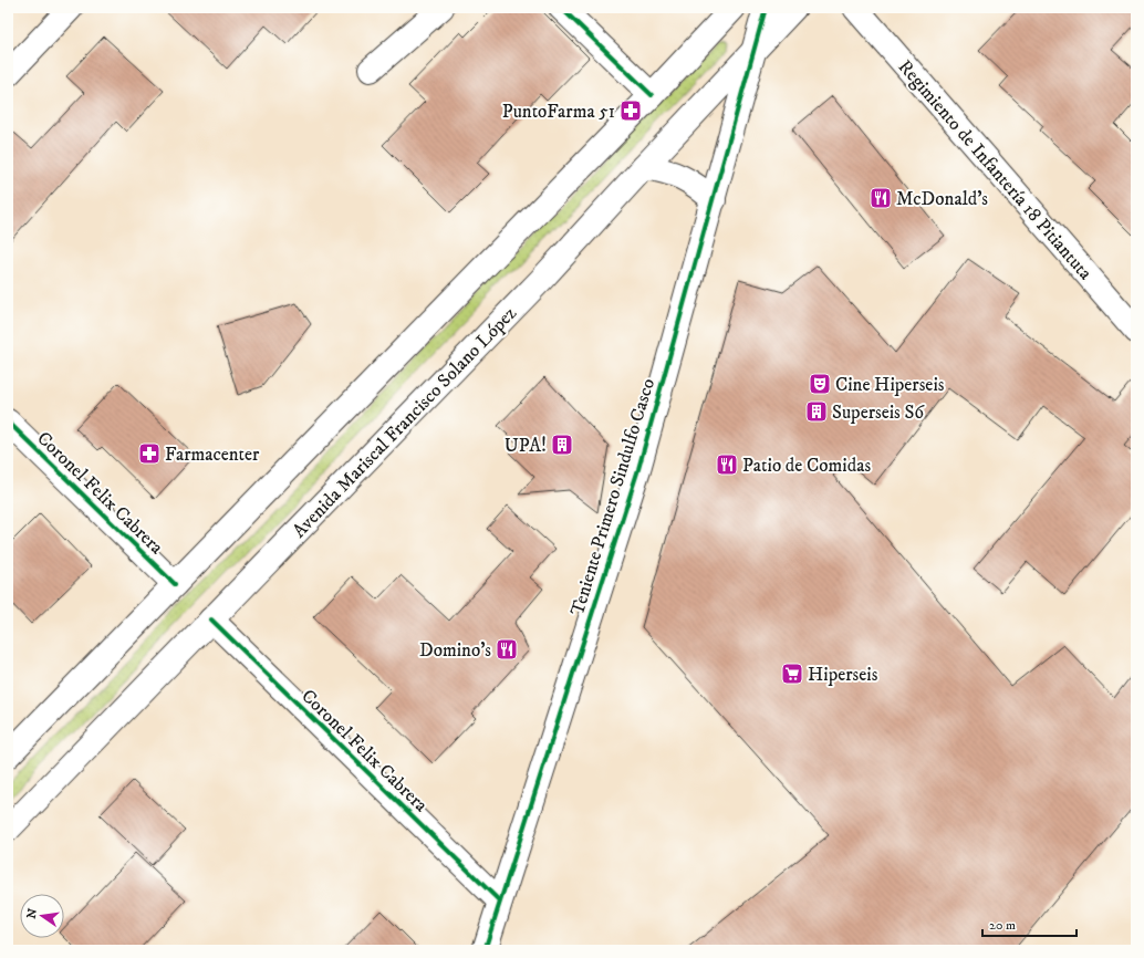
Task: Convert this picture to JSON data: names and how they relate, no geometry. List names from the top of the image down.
{
  "streets": {
    "main road": [
      "Regimiento de Infantería 18 Pitiantuta",
      "Avenida Mariscal Francisco Solano López",
      "Coronel Felix Cabrera",
      "Teniente Primero Sindulfo Casco"
    ]
  },
  "crossings": [
    ["Avenida Mariscal Francisco Solano López", "Coronel Felix Cabrera"],
    ["Avenida Mariscal Francisco Solano López", "Teniente Primero Sindulfo Casco"],
    ["Coronel Felix Cabrera", "Teniente Primero Sindulfo Casco"]
  ],
  "places": {
    "pharmacy": ["PuntoFarma 51", "Farmacenter"],
    "restaurant": ["McDonald's", "Patio de Comidas", "Domino's"],
    "theatre": ["Cine Hiperseis"],
    "building": ["Superseis S6", "UPA!"],
    "supermarket": ["Hiperseis"]
  },
  "scale_bar": "20 m",
  "north": "left"
}
